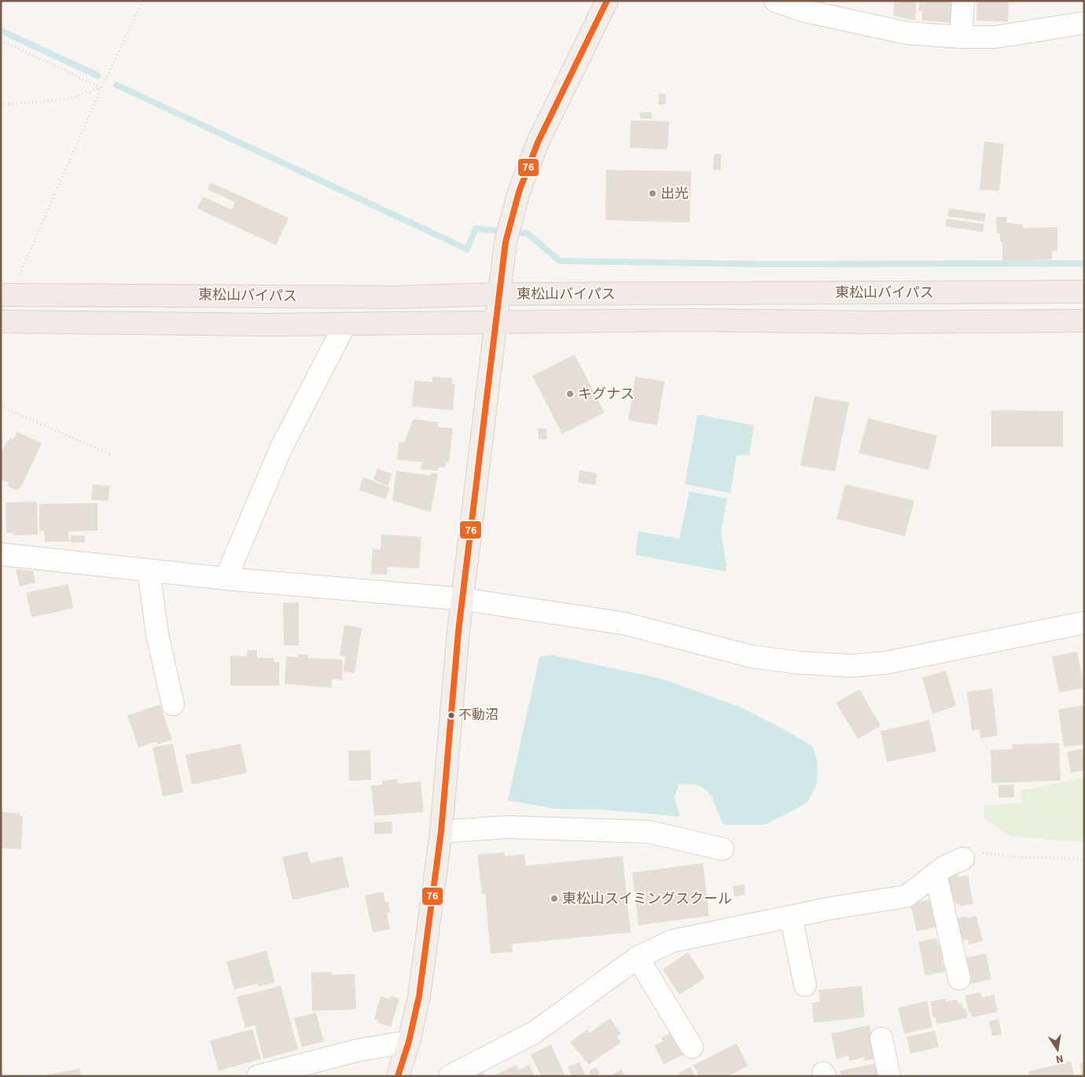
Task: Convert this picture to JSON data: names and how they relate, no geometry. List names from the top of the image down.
{
  "streets": {
    "highway": ["東松山バイパス"]
  },
  "places": [
    "出光",
    "キグナス",
    "不動沼",
    "東松山スイミングスクール"
  ],
  "lines": ["transit line 76"],
  "north": "bottom"
}
